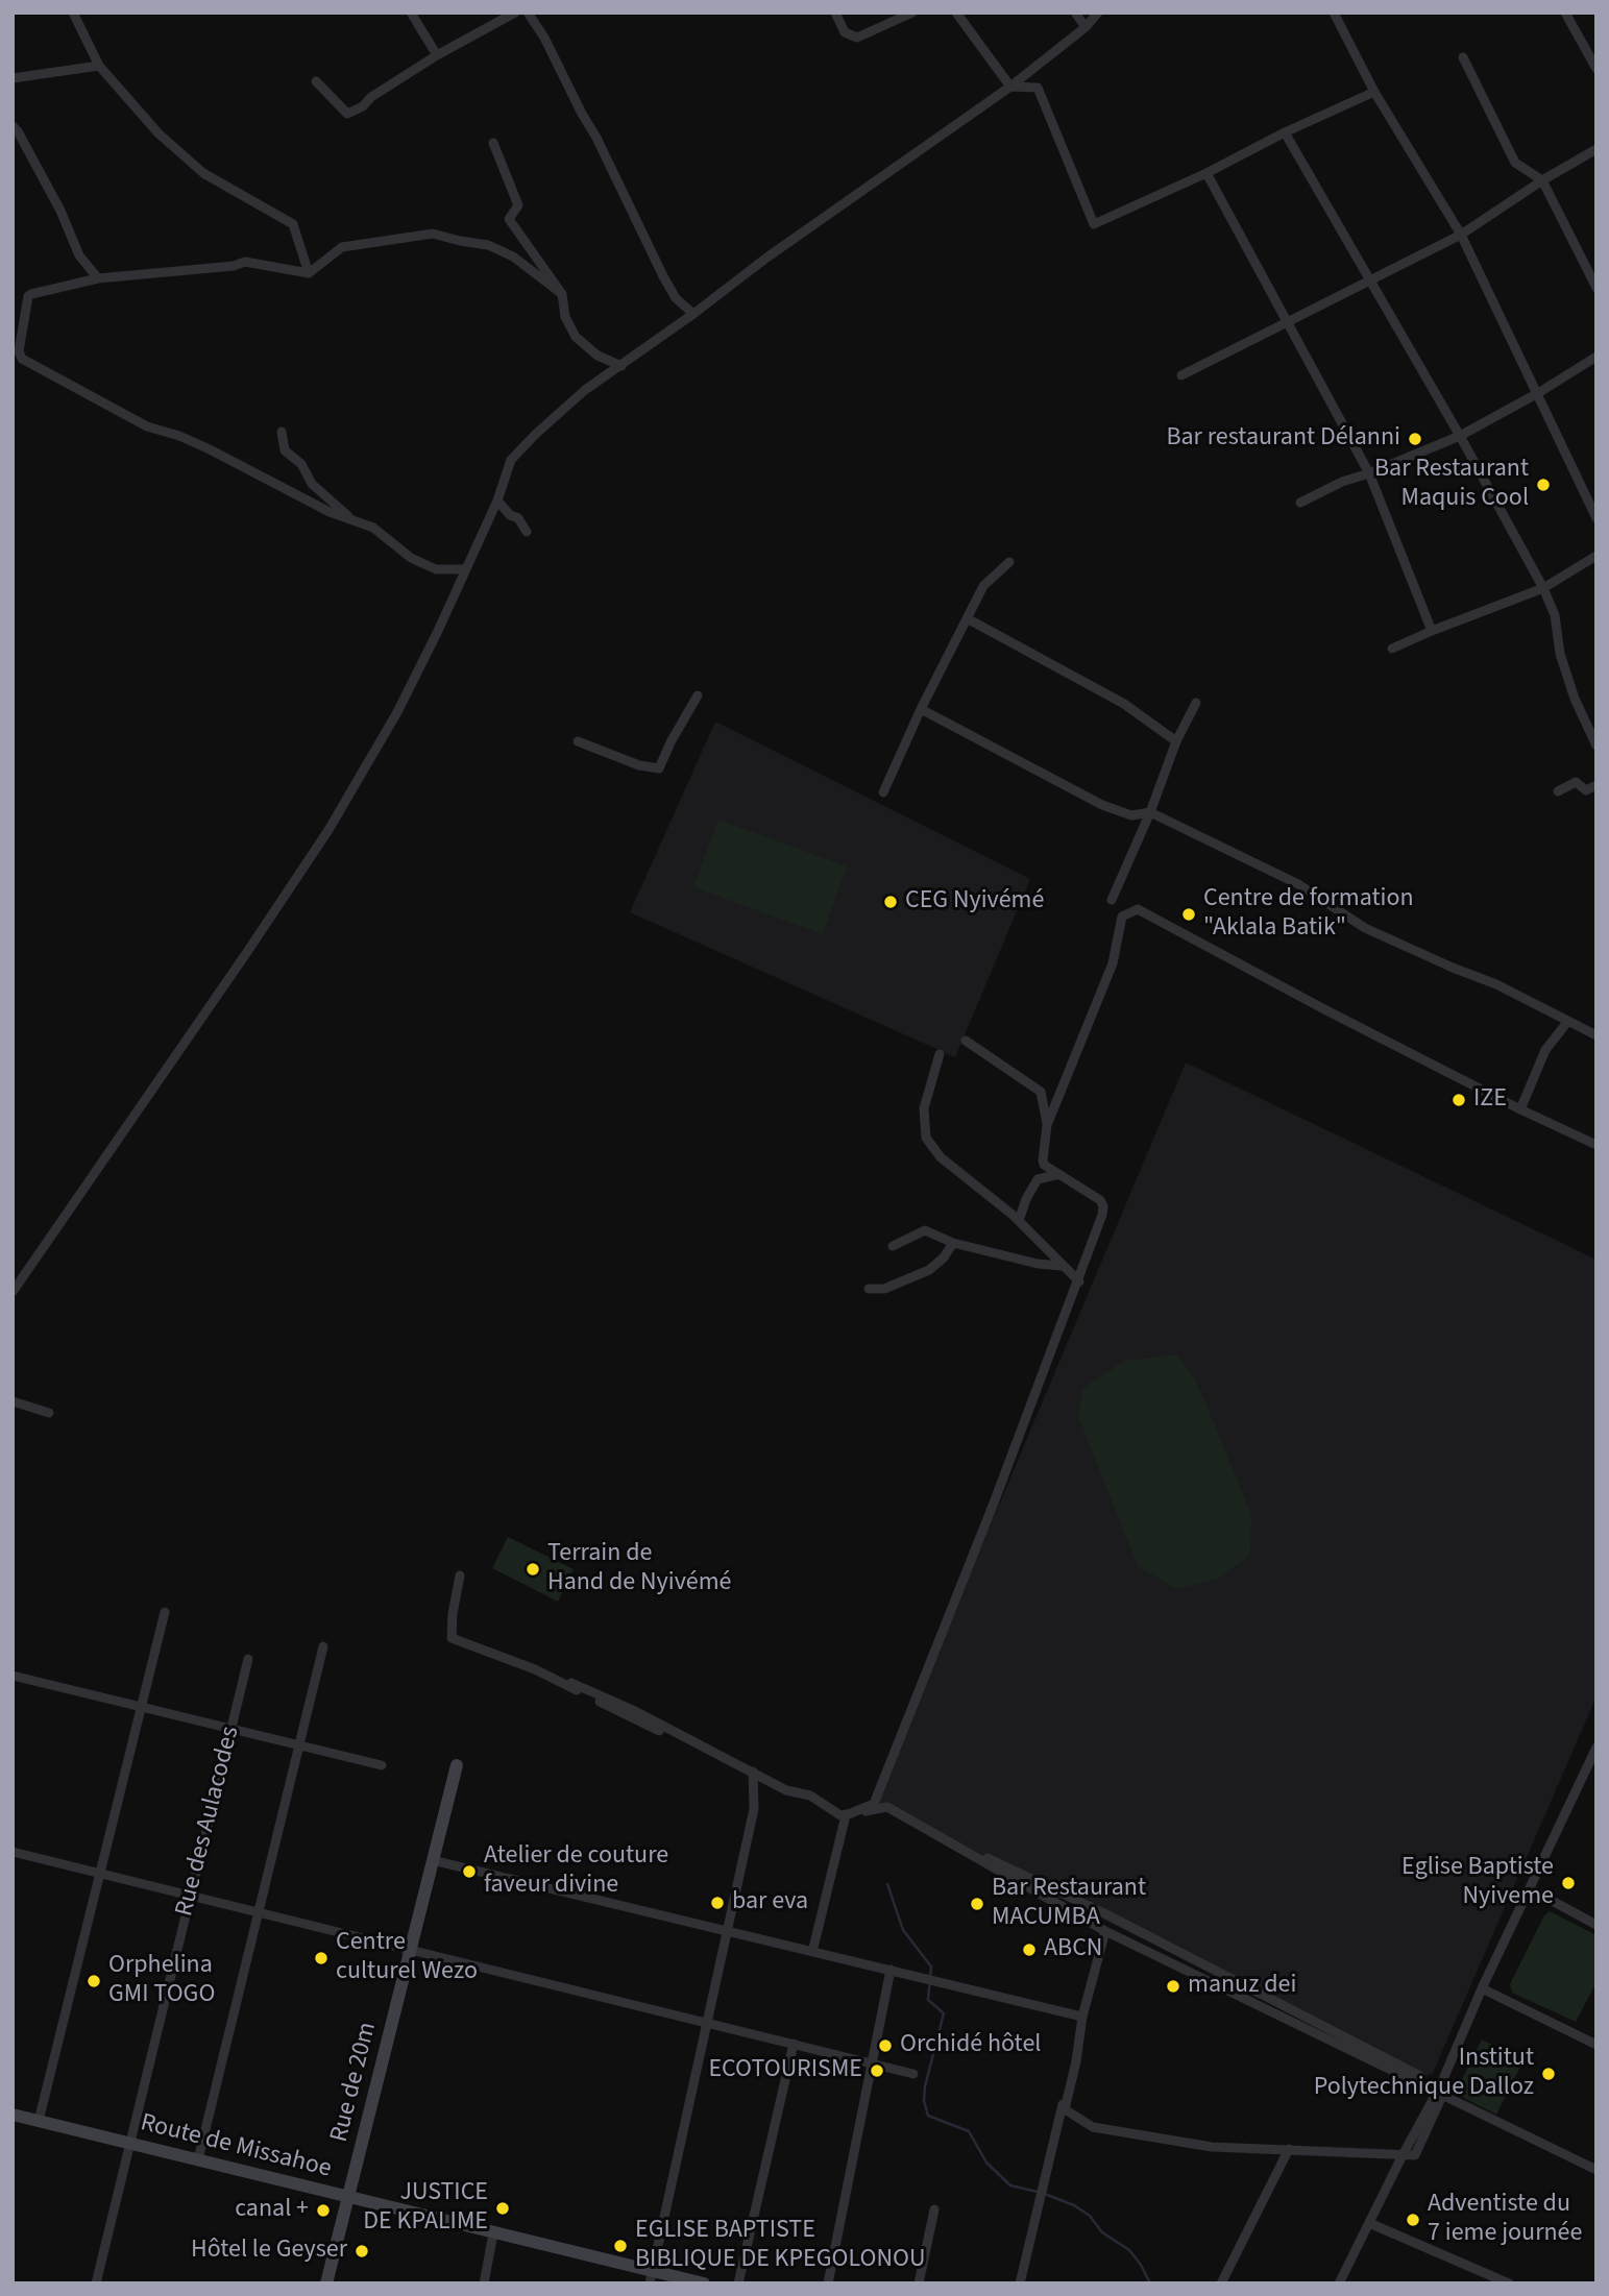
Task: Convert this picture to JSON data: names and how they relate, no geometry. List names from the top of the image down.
{
  "streets": {
    "main road": ["Rue de 20m", "Route de Missahoe"],
    "street": ["Rue des Aulacodes"]
  },
  "crossings": [
    ["Rue des Aulacodes", "Route de Missahoe"],
    ["Rue de 20m", "Route de Missahoe"]
  ],
  "places": [
    "Bar restaurant Délanni",
    "Bar Restaurant Maquis Cool",
    "CEG Nyivémé",
    "Centre de formation \"Aklala Batik\"",
    "IZE",
    "Terrain de Hand de Nyivémé",
    "Atelier de couture faveur divine",
    "Eglise Baptiste Nyiveme",
    "bar eva",
    "Bar Restaurant MACUMBA",
    "ABCN",
    "Centre culturel Wezo",
    "Orphelina GMI TOGO",
    "manuz dei",
    "Orchidé hôtel",
    "ECOTOURISME",
    "Institut Polytechnique Dalloz",
    "JUSTICE DE KPALIME",
    "canal +",
    "Adventiste du 7 ieme journée",
    "EGLISE BAPTISTE BIBLIQUE DE KPEGOLONOU",
    "Hôtel le Geyser"
  ]
}
